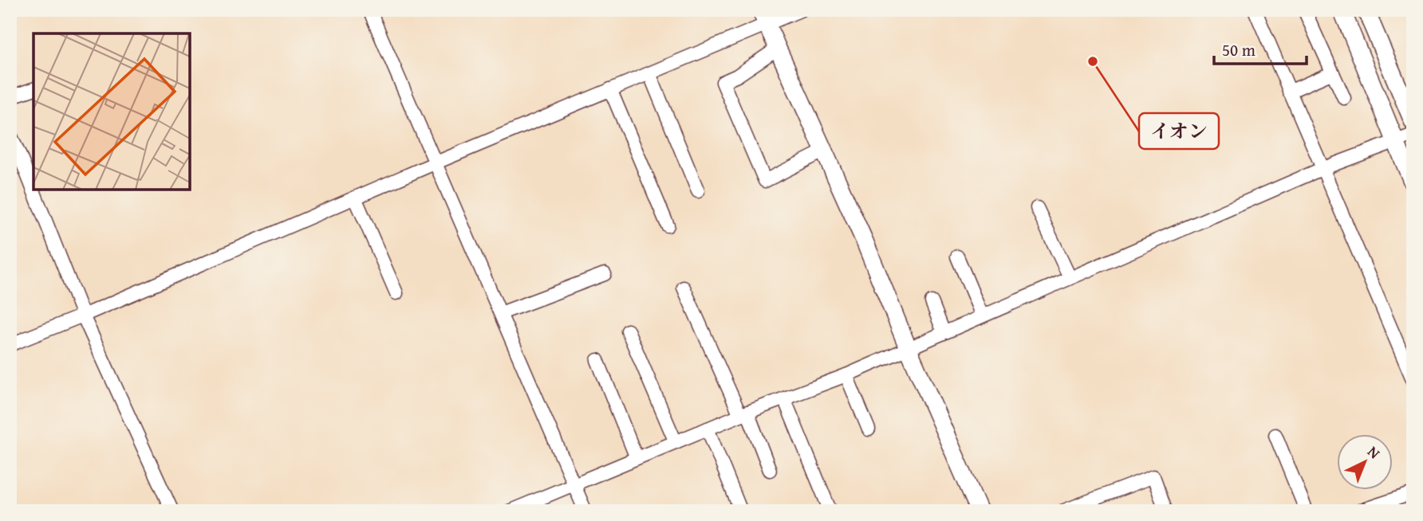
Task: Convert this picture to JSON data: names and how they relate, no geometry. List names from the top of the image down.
{
  "places": ["イオン"],
  "scale_bar": "50 m",
  "north": "top right"
}
